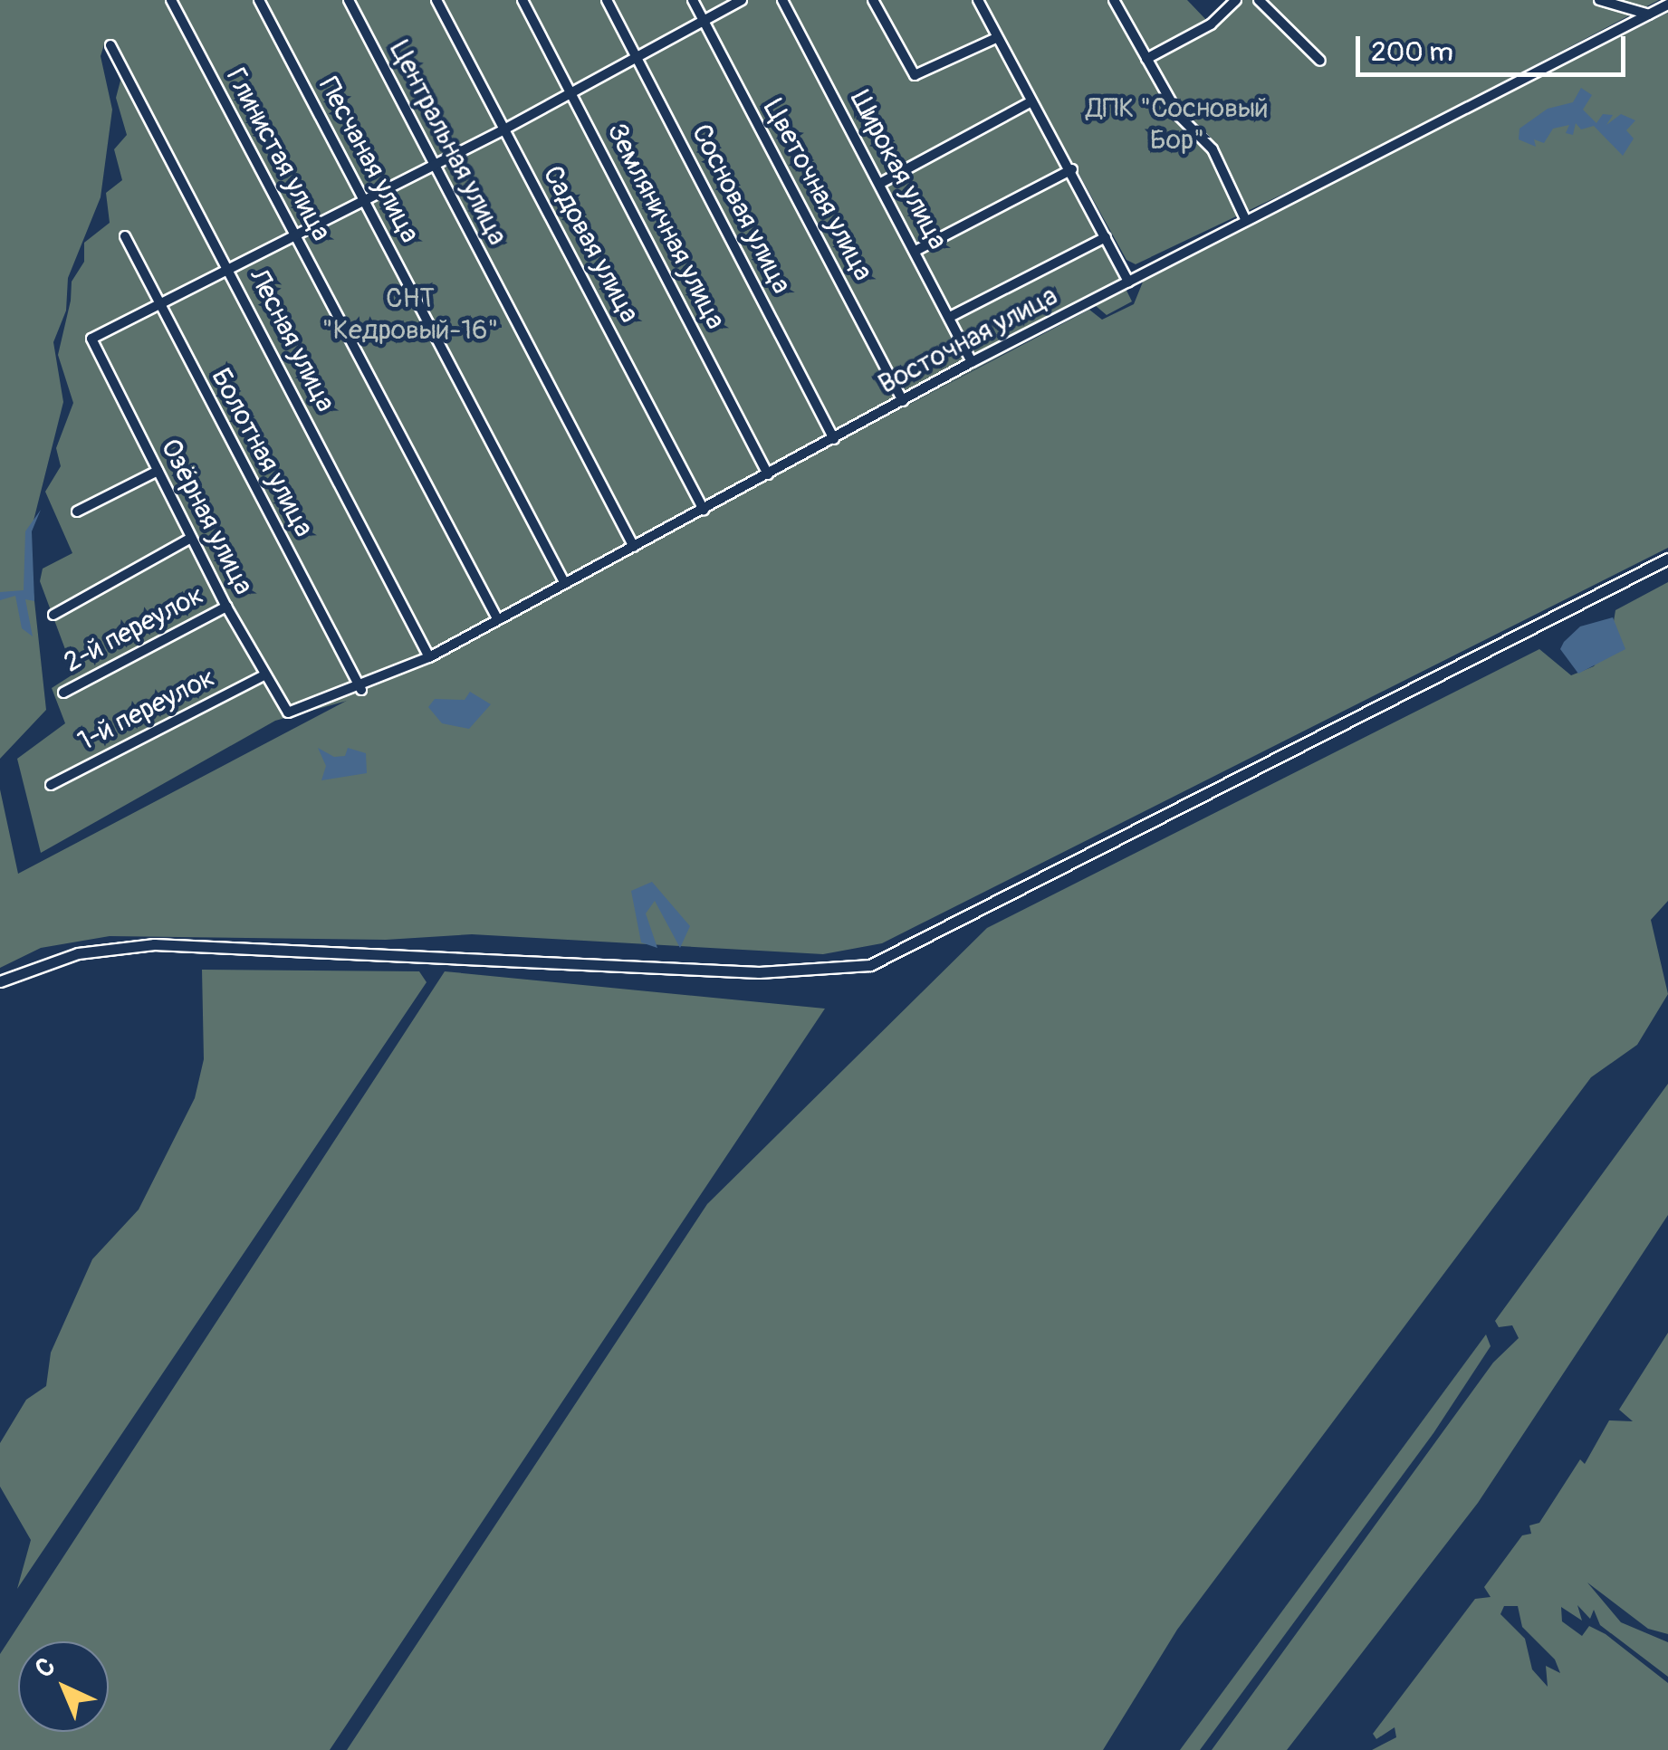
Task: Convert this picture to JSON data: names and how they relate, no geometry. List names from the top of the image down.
{
  "streets": {
    "street": [
      "Центральная улица",
      "Глинистая улица",
      "Песчаная улица",
      "Широкая улица",
      "Цветочная улица",
      "Сосновая улица",
      "Земляничная улица",
      "Садовая улица",
      "Лесная улица",
      "Восточная улица",
      "Болотная улица",
      "Озёрная улица",
      "2-й переулок",
      "1-й переулок"
    ]
  },
  "crossings": [
    ["Центральная улица", "Восточная улица"],
    ["Глинистая улица", "Восточная улица"],
    ["Песчаная улица", "Восточная улица"],
    ["Широкая улица", "Восточная улица"],
    ["Цветочная улица", "Восточная улица"],
    ["Сосновая улица", "Восточная улица"],
    ["Земляничная улица", "Восточная улица"],
    ["Садовая улица", "Восточная улица"],
    ["Лесная улица", "Восточная улица"],
    ["Восточная улица", "Болотная улица"],
    ["Восточная улица", "Озёрная улица"],
    ["Болотная улица", "Озёрная улица"],
    ["Озёрная улица", "2-й переулок"],
    ["Озёрная улица", "1-й переулок"]
  ],
  "parks": ["ДПК \"Сосновый Бор\"", "СНТ \"Кедровый-16\""],
  "scale_bar": "200 m",
  "north": "top left"
}
